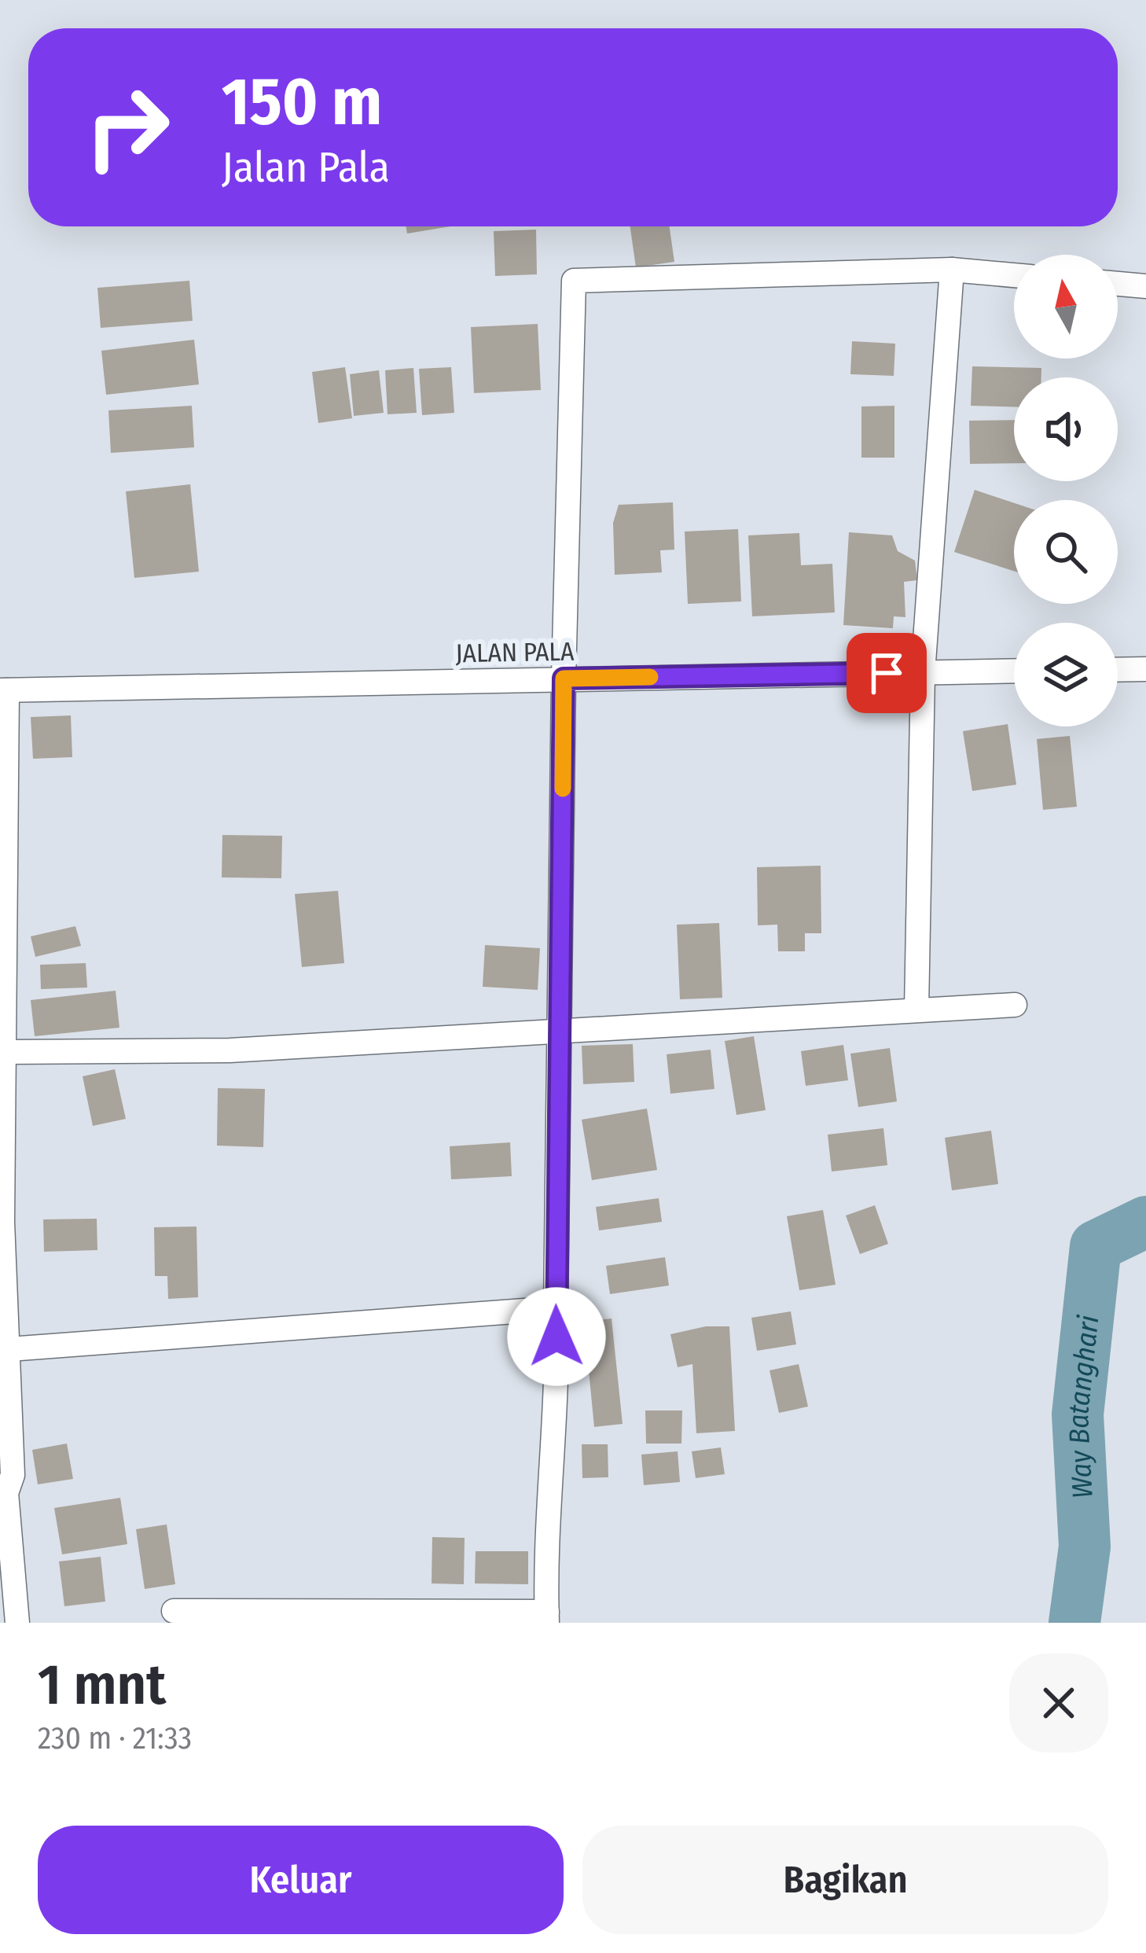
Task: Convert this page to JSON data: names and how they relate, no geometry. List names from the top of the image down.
{
  "streets": {
    "street": ["JALAN PALA"]
  },
  "water": ["Way Batanghari"],
  "north": "top",
  "page": {
    "turn": ["150 m", "Jalan Pala"],
    "heading": ["1 mnt", "230 m · 21:33"],
    "buttons": ["Keluar", "Bagikan"]
  }
}
